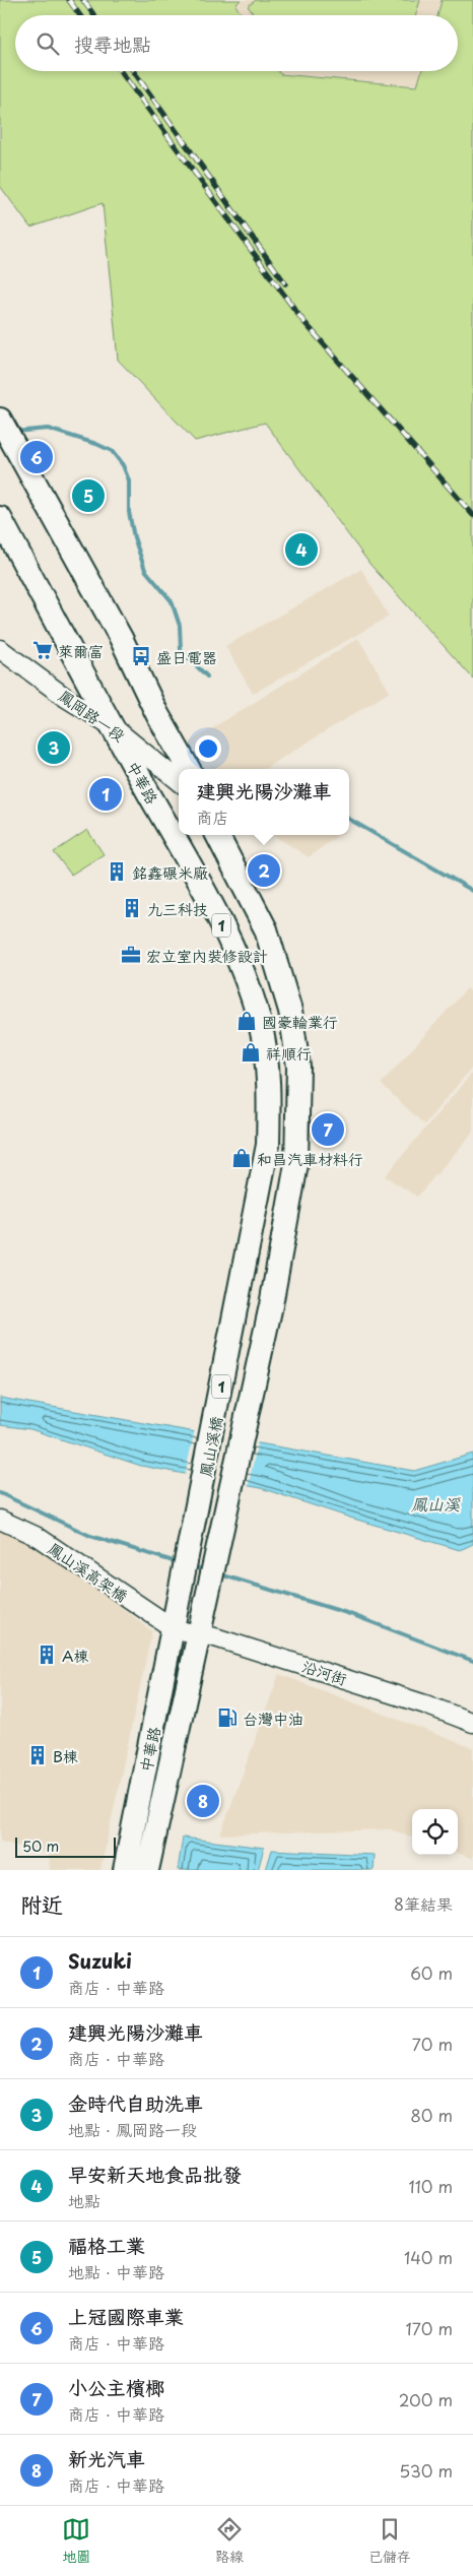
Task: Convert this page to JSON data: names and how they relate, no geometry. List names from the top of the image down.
{
  "streets": {
    "main road": ["中華路", "1", "鳳山溪橋"],
    "street": ["鳳岡路一段", "鳳山溪高架橋", "沿河街"]
  },
  "crossings": [
    ["鳳岡路一段", "中華路"],
    ["中華路", "鳳山溪橋"],
    ["中華路", "鳳山溪高架橋"],
    ["中華路", "沿河街"],
    ["鳳山溪橋", "鳳山溪高架橋"],
    ["鳳山溪橋", "沿河街"],
    ["鳳山溪高架橋", "沿河街"]
  ],
  "water": ["鳳山溪"],
  "places": {
    "supermarket": ["萊爾富"],
    "bus stop": ["盛日電器"],
    "building": [
      "銘鑫碾米廠",
      "九三科技",
      "A棟",
      "B棟"
    ],
    "office": ["宏立室內裝修設計"],
    "shop": ["國豪輪業行", "祥順行", "和昌汽車材料行"],
    "fuel station": ["台灣中油"]
  },
  "scale_bar": "50 m",
  "page": {
    "search": "搜尋地點",
    "pins": [
      "6",
      "5",
      "4",
      "3",
      "1",
      "2",
      "7",
      "8"
    ],
    "popup": ["建興光陽沙灘車", "商店"],
    "scale": "50 m",
    "heading": ["附近", "8筆結果"],
    "list": [
      {
        "mark": "1",
        "name": "Suzuki",
        "note": "商店 · 中華路",
        "value": "60 m"
      },
      {
        "mark": "2",
        "name": "建興光陽沙灘車",
        "note": "商店 · 中華路",
        "value": "70 m"
      },
      {
        "mark": "3",
        "name": "金時代自助洗車",
        "note": "地點 · 鳳岡路一段",
        "value": "80 m"
      },
      {
        "mark": "4",
        "name": "早安新天地食品批發",
        "note": "地點",
        "value": "110 m"
      },
      {
        "mark": "5",
        "name": "福格工業",
        "note": "地點 · 中華路",
        "value": "140 m"
      },
      {
        "mark": "6",
        "name": "上冠國際車業",
        "note": "商店 · 中華路",
        "value": "170 m"
      },
      {
        "mark": "7",
        "name": "小公主檳榔",
        "note": "商店 · 中華路",
        "value": "200 m"
      },
      {
        "mark": "8",
        "name": "新光汽車",
        "note": "商店 · 中華路",
        "value": "530 m"
      }
    ],
    "nav": ["地圖", "路線", "已儲存"]
  }
}
